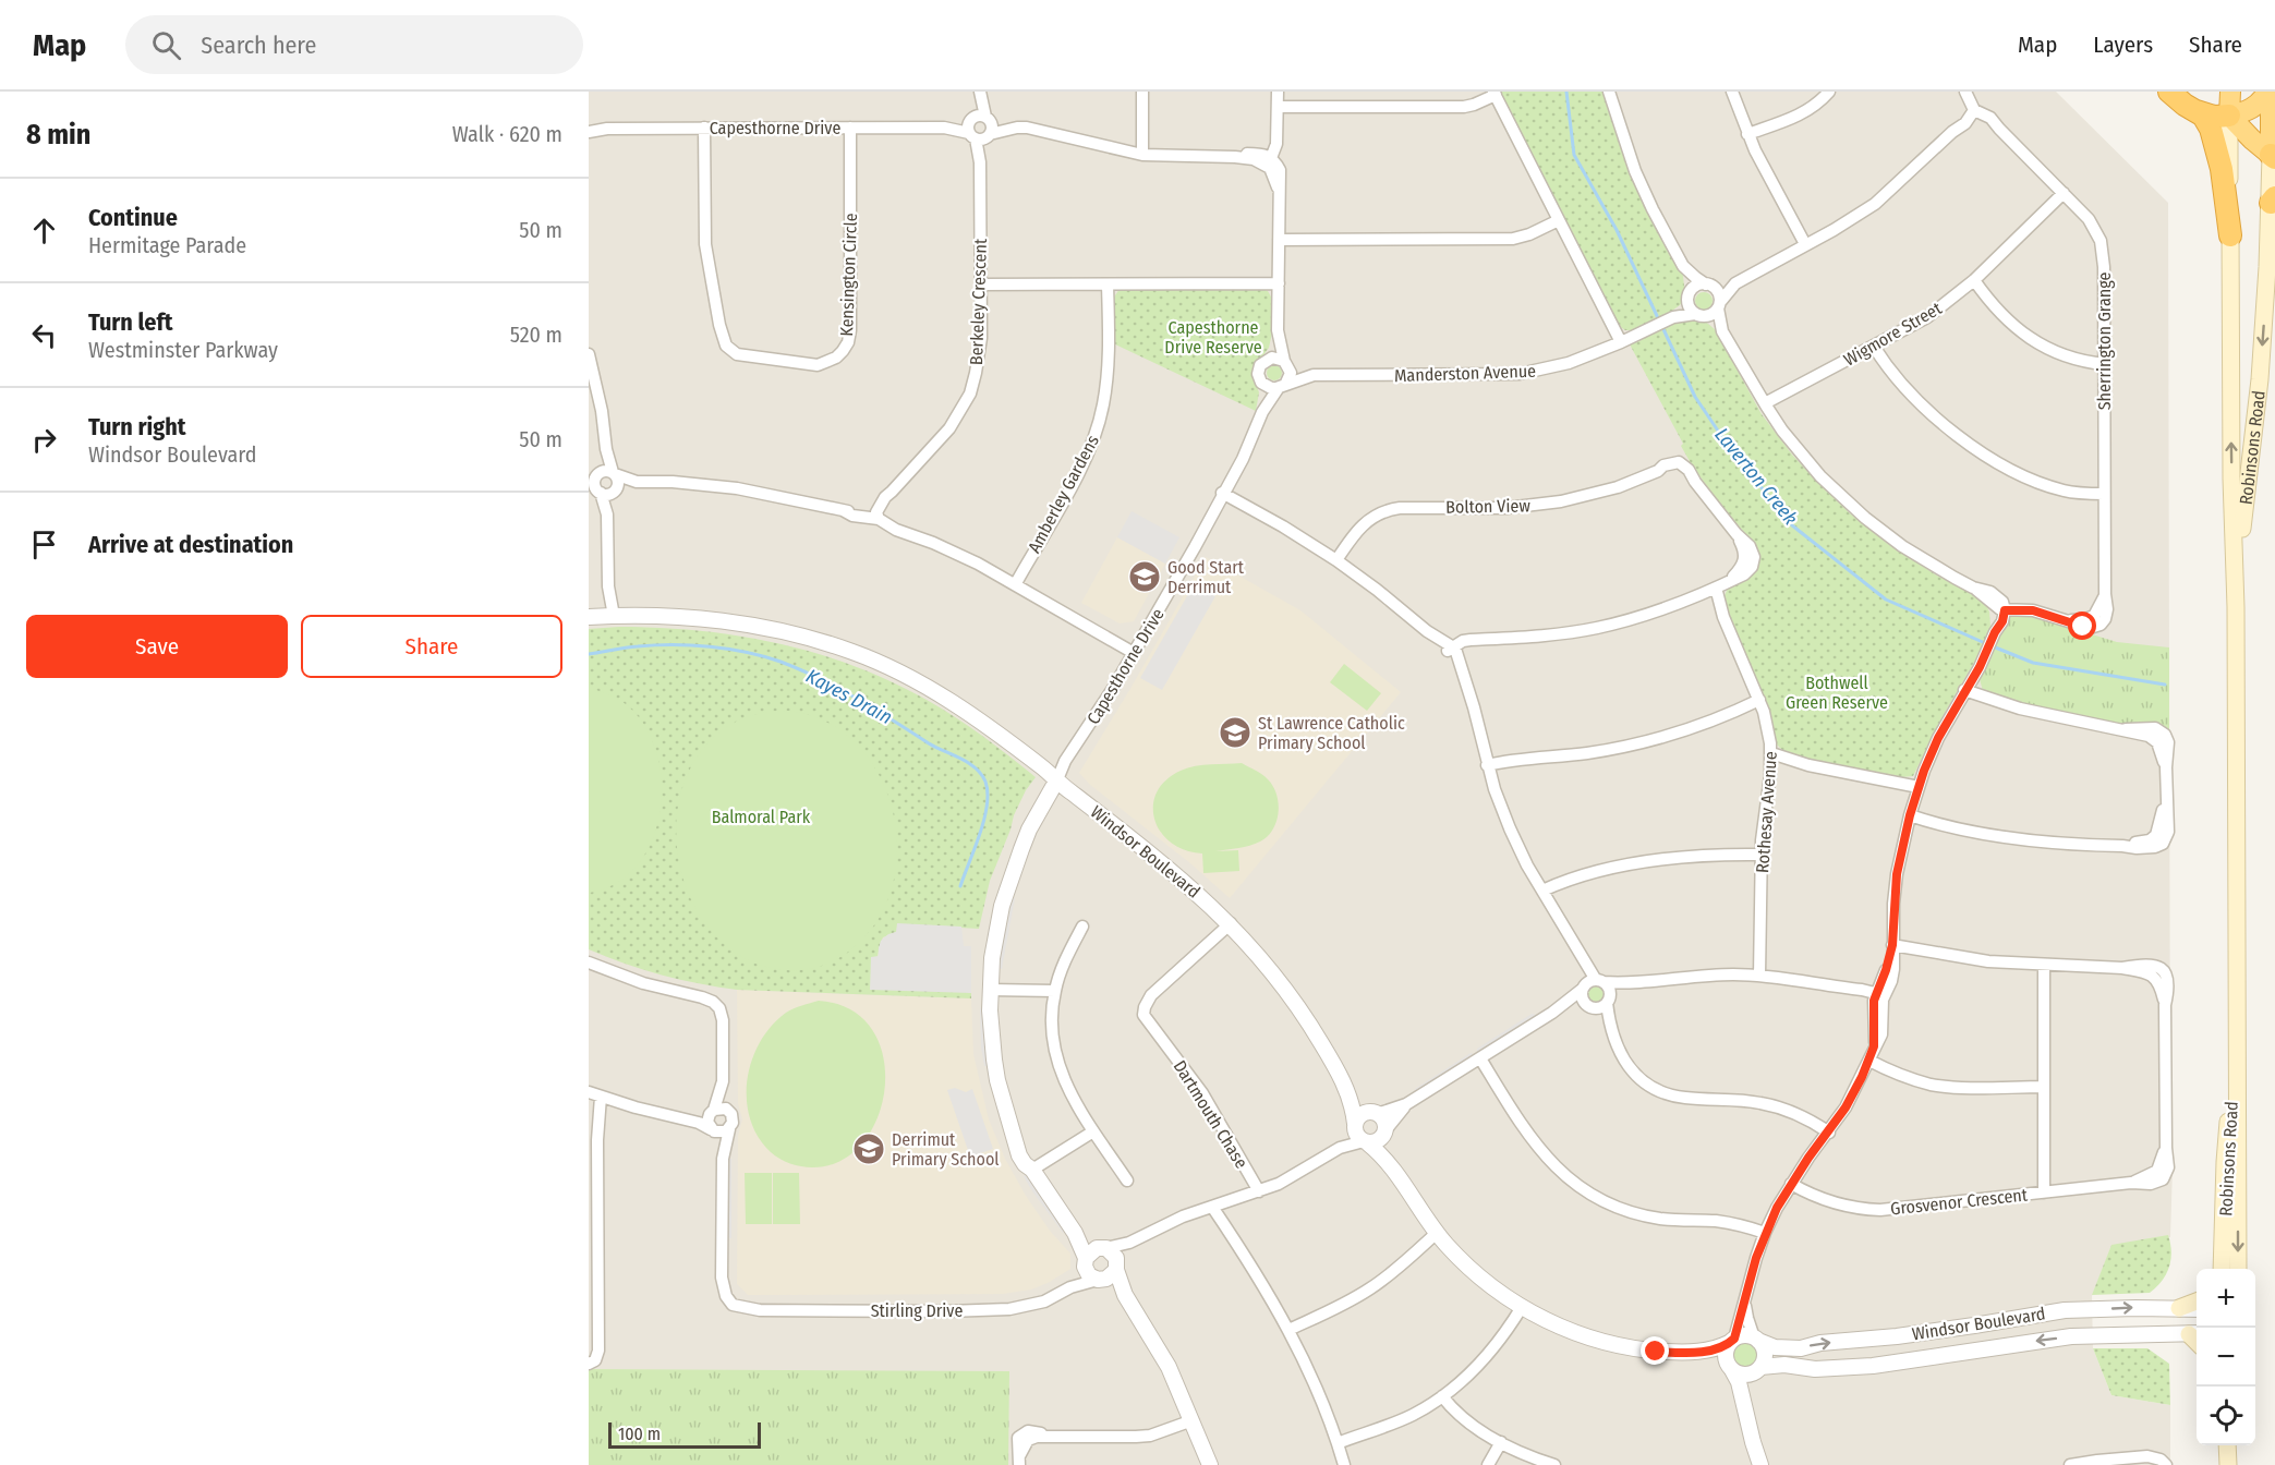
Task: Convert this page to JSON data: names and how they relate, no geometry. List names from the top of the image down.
{
  "streets": {
    "highway": ["Robinsons Road"],
    "street": [
      "Capesthorne Drive",
      "Kensington Circle",
      "Berkeley Crescent",
      "Wigmore Street",
      "Sherrington Grange",
      "Manderston Avenue",
      "Amberley Gardens",
      "Bolton View",
      "Rothesay Avenue",
      "Windsor Boulevard",
      "Dartmouth Chase",
      "Grosvenor Crescent",
      "Stirling Drive"
    ]
  },
  "crossings": [
    ["Capesthorne Drive", "Kensington Circle"],
    ["Capesthorne Drive", "Berkeley Crescent"],
    ["Capesthorne Drive", "Manderston Avenue"],
    ["Capesthorne Drive", "Windsor Boulevard"],
    ["Wigmore Street", "Sherrington Grange"],
    ["Bolton View", "Rothesay Avenue"],
    ["Windsor Boulevard", "Dartmouth Chase"]
  ],
  "water": ["Laverton Creek", "Kayes Drain"],
  "parks": ["Capesthorne Drive Reserve", "Bothwell Green Reserve", "Balmoral Park"],
  "places": {
    "school or university": ["Good Start Derrimut", "St Lawrence Catholic Primary School", "Derrimut Primary School"]
  },
  "scale_bar": "100 m",
  "page": {
    "header": "Map",
    "search": "Search here",
    "nav": ["Map", "Layers", "Share"],
    "heading": ["8 min", "Walk · 620 m"],
    "list": [
      ["Continue", "Hermitage Parade", "50 m"],
      ["Turn left", "Westminster Parkway", "520 m"],
      ["Turn right", "Windsor Boulevard", "50 m"],
      "Arrive at destination"
    ],
    "buttons": ["Save", "Share"],
    "map_buttons": ["+", "−"],
    "scale": "100 m"
  }
}
